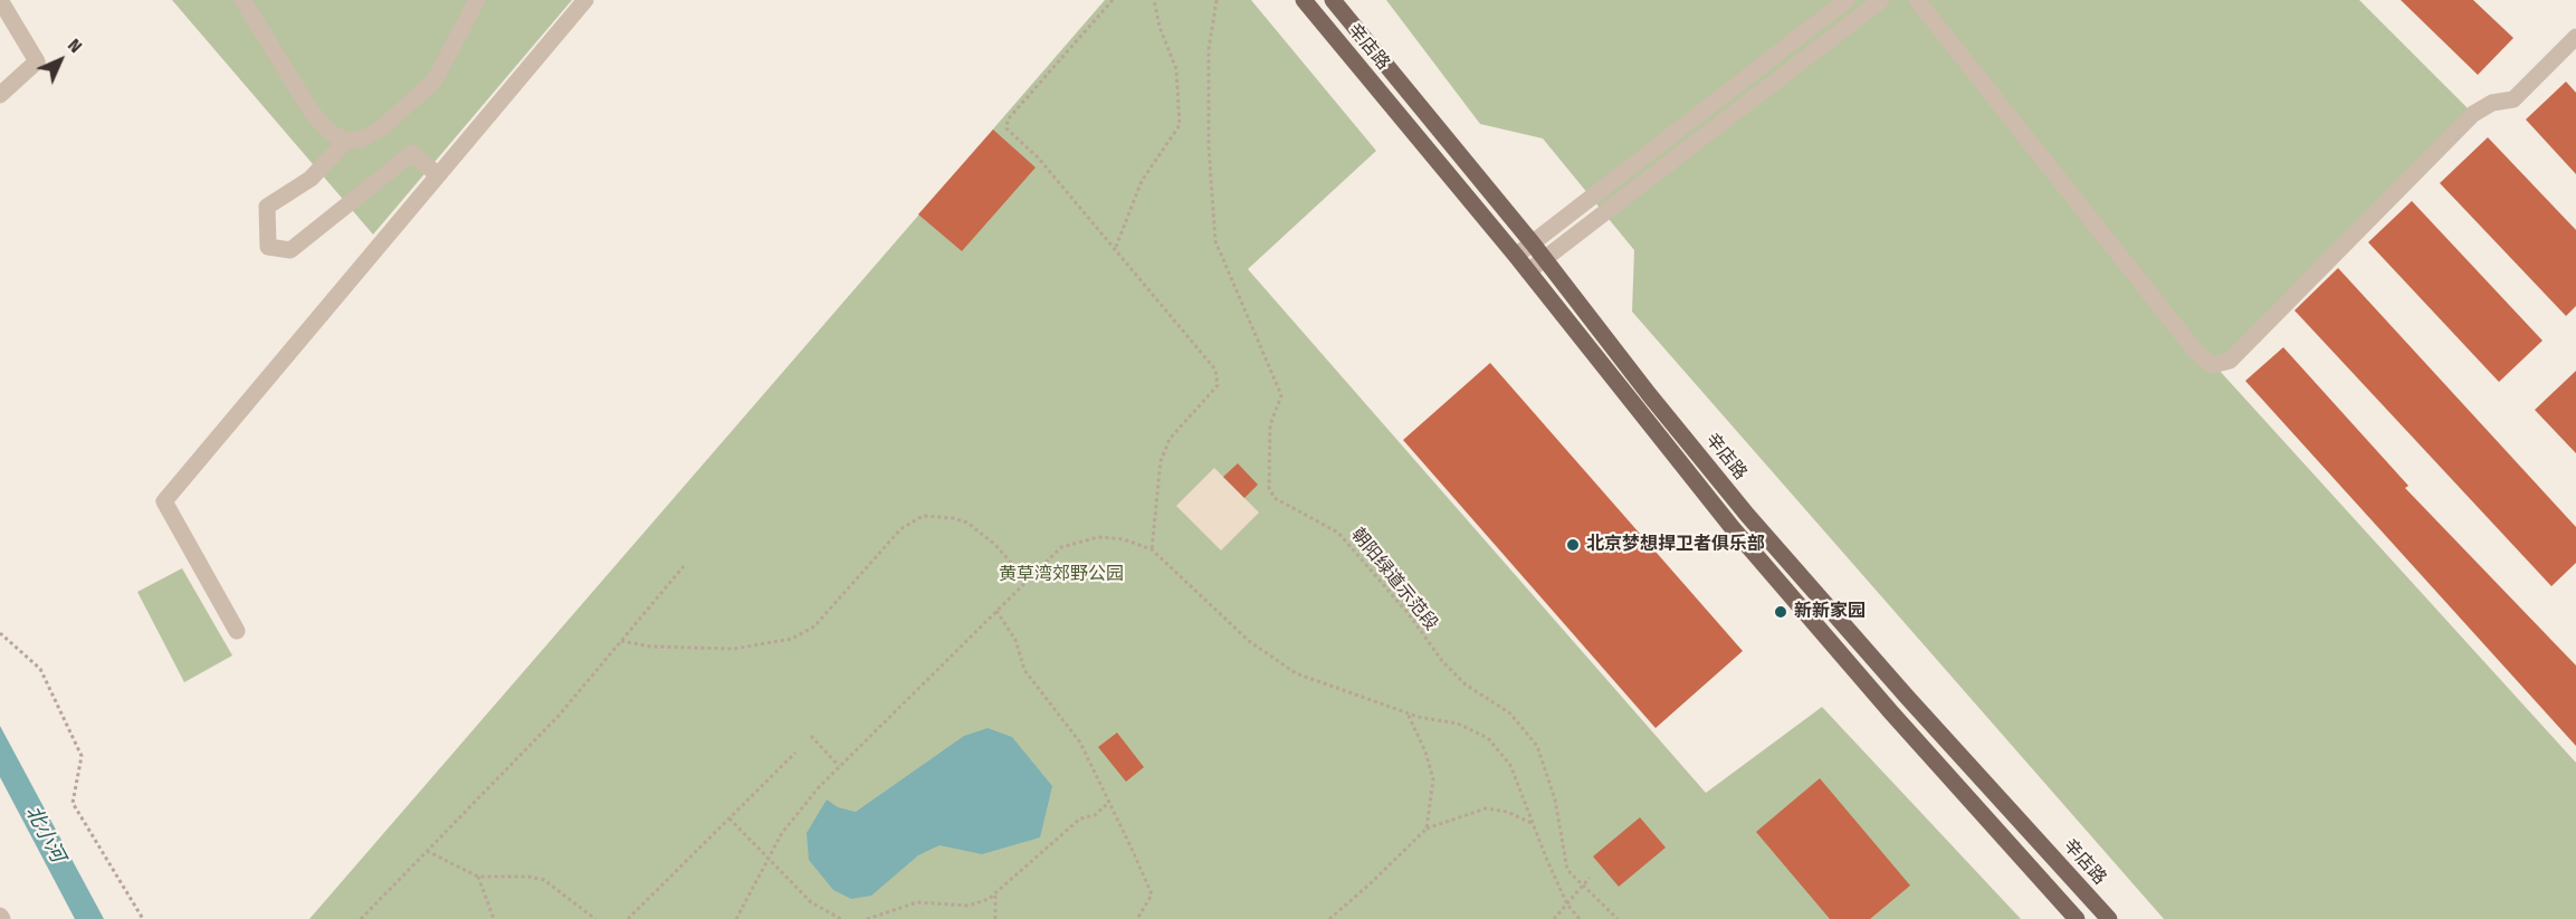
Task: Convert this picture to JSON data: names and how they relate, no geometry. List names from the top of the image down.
{
  "streets": {
    "main road": ["辛店路"],
    "path": ["朝阳绿道示范段"]
  },
  "water": ["北小河"],
  "parks": ["黄草湾郊野公园"],
  "places": ["北京梦想捍卫者俱乐部", "新新家园"],
  "north": "top right"
}
